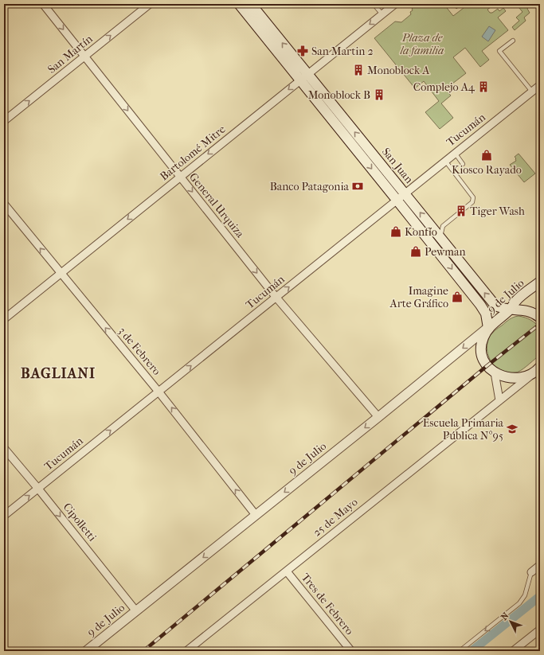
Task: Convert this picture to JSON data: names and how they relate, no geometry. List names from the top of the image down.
{
  "streets": {
    "main road": ["San Juan", "9 de Julio"],
    "street": [
      "San Martín",
      "Tucumán",
      "Bartolomé Mitre",
      "General Urquiza",
      "3 de Febrero",
      "25 de Mayo",
      "Cipolletti",
      "Tres de Febrero"
    ]
  },
  "crossings": [
    ["San Martín", "General Urquiza"],
    ["Tucumán", "San Juan"],
    ["Tucumán", "General Urquiza"],
    ["Tucumán", "3 de Febrero"],
    ["Tucumán", "Cipolletti"],
    ["Bartolomé Mitre", "San Juan"],
    ["Bartolomé Mitre", "General Urquiza"],
    ["Bartolomé Mitre", "3 de Febrero"],
    ["San Juan", "9 de Julio"],
    ["General Urquiza", "9 de Julio"],
    ["9 de Julio", "3 de Febrero"],
    ["9 de Julio", "Cipolletti"],
    ["25 de Mayo", "Tres de Febrero"]
  ],
  "one_way": [
    "San Martín",
    "Tucumán",
    "Bartolomé Mitre",
    "General Urquiza",
    "9 de Julio",
    "3 de Febrero",
    "Cipolletti"
  ],
  "districts": ["BAGLIANI"],
  "parks": ["Plaza de la familia"],
  "places": {
    "pharmacy": ["San Martin 2"],
    "building": [
      "Monoblock A",
      "Complejo A4",
      "Monoblock B",
      "Tiger Wash"
    ],
    "shop": [
      "Kiosco Rayado",
      "Konfío",
      "Pewman",
      "Imagine Arte Gráfico"
    ],
    "bank": ["Banco Patagonia"],
    "school or university": ["Escuela Primaria Pública Nº95"]
  },
  "north": "top left"
}
